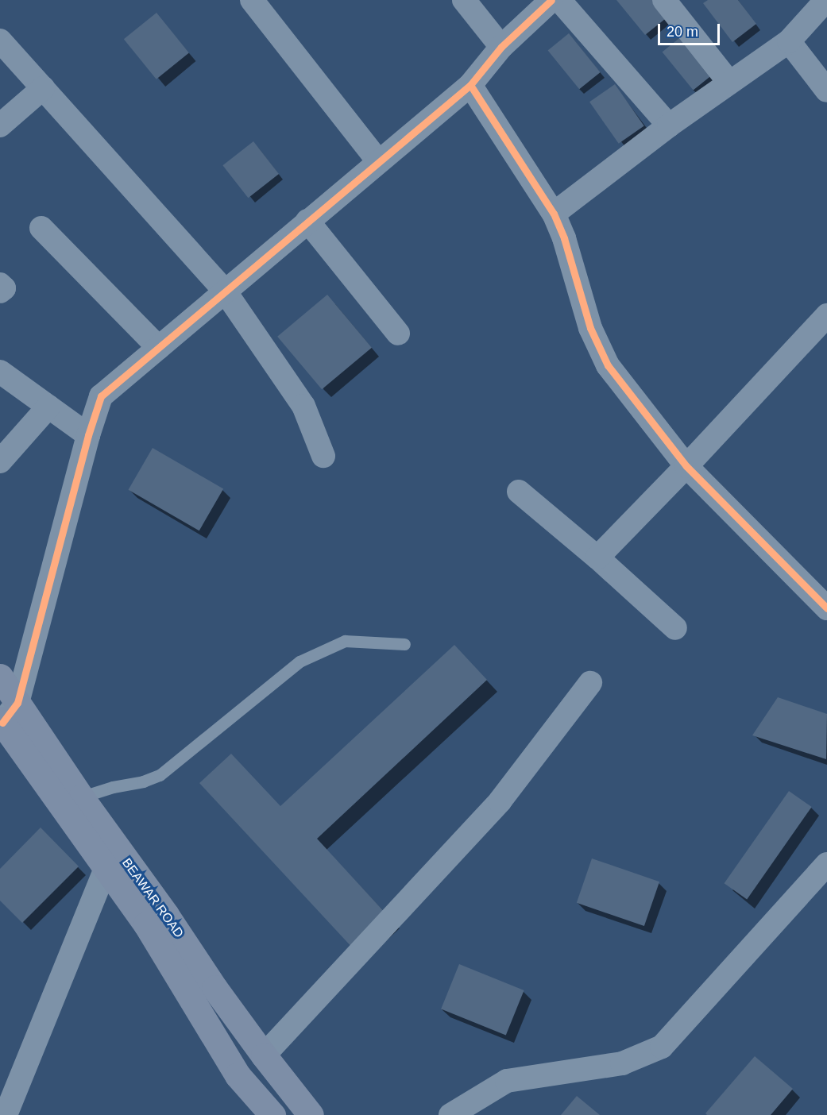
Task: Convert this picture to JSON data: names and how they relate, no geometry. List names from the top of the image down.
{
  "streets": {
    "main road": ["BEAWAR ROAD"]
  },
  "scale_bar": "20 m"
}
